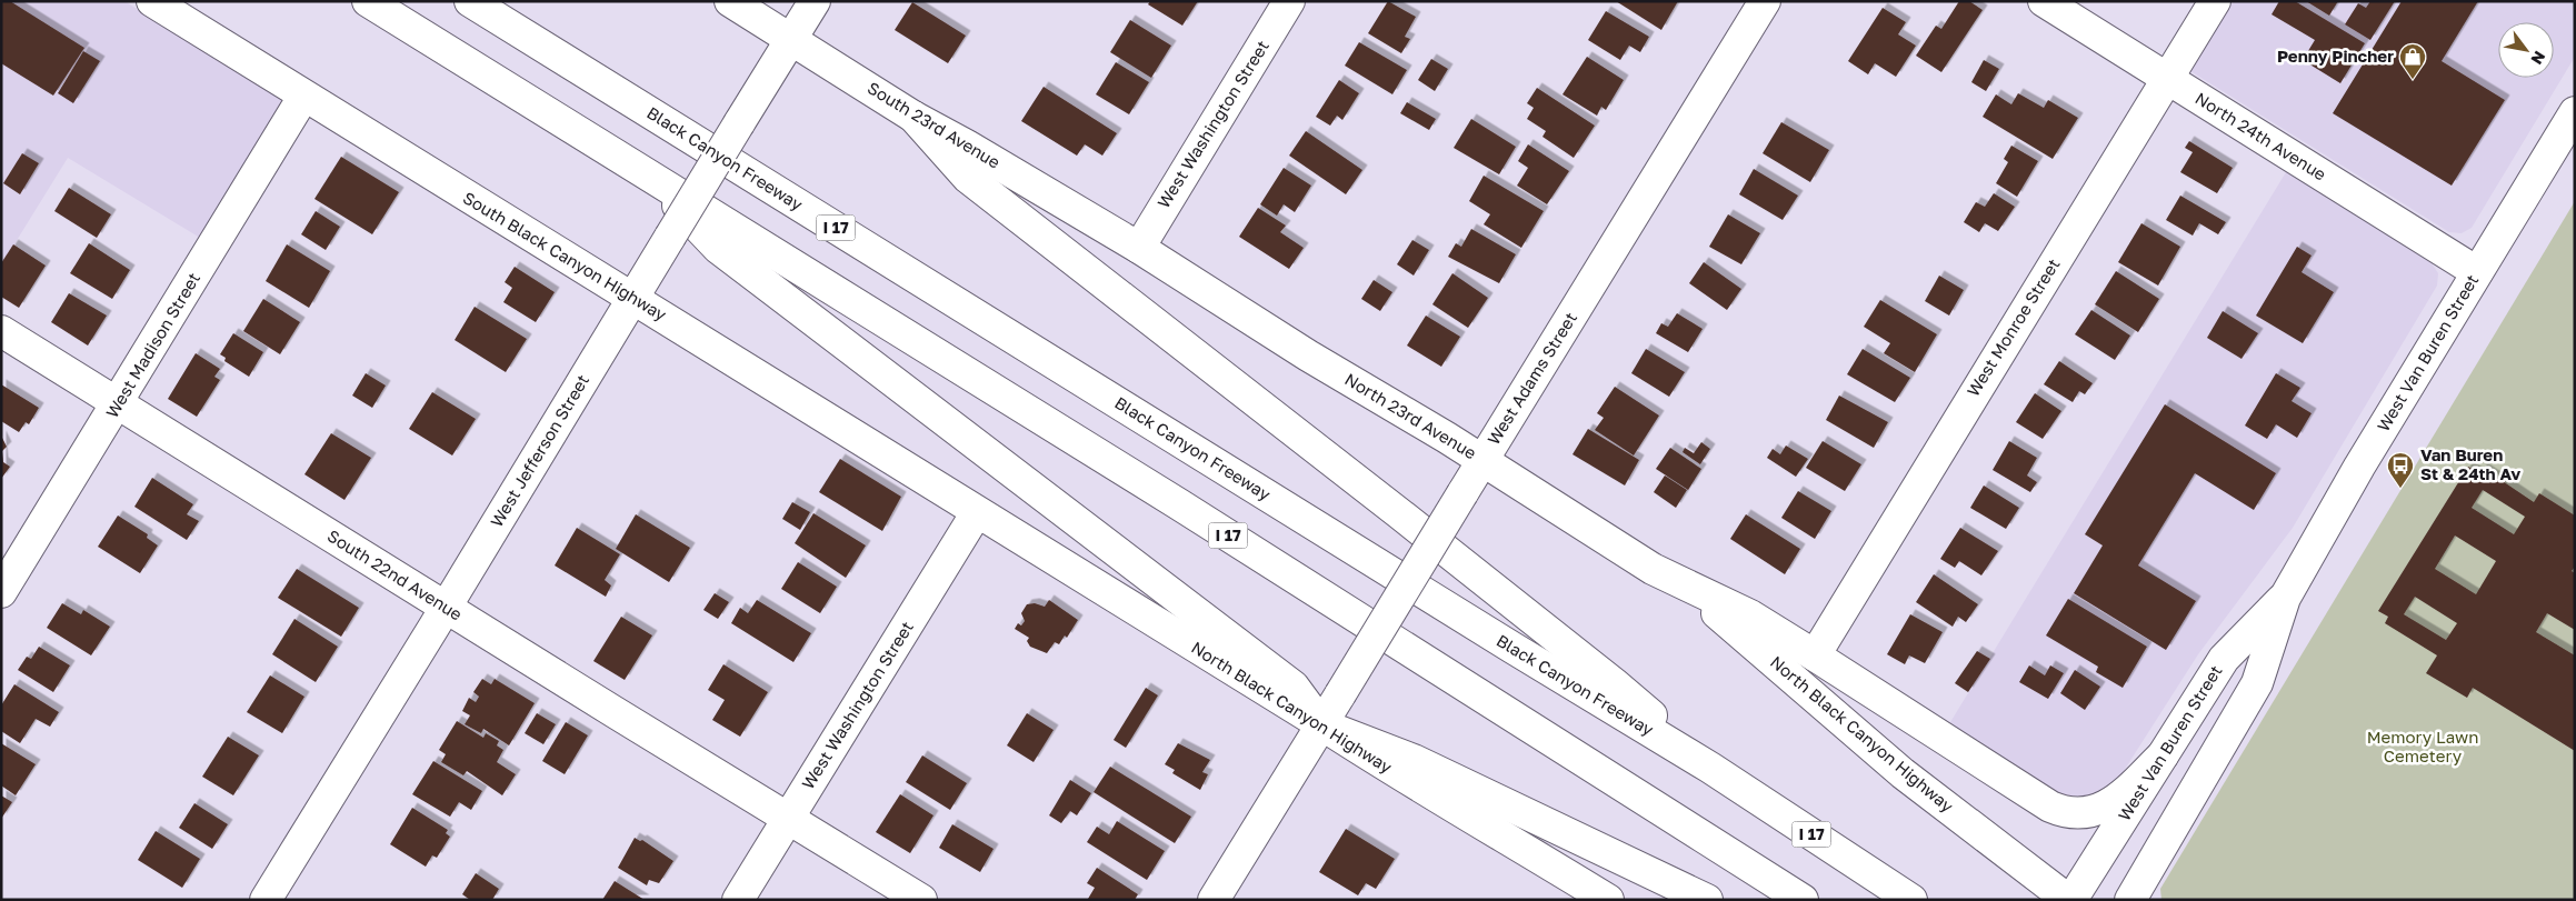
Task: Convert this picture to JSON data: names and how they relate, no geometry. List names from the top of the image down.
{
  "streets": {
    "main road": [
      "West Washington Street",
      "South 23rd Avenue",
      "North 24th Avenue",
      "Black Canyon Freeway",
      "I 17",
      "South Black Canyon Highway",
      "West Monroe Street",
      "West Madison Street",
      "West Van Buren Street",
      "West Adams Street",
      "North 23rd Avenue",
      "West Jefferson Street",
      "South 22nd Avenue",
      "North Black Canyon Highway"
    ]
  },
  "crossings": [
    ["West Washington Street", "South 23rd Avenue"],
    ["West Washington Street", "South Black Canyon Highway"],
    ["West Washington Street", "North 23rd Avenue"],
    ["West Washington Street", "South 22nd Avenue"],
    ["West Washington Street", "North Black Canyon Highway"],
    ["South 23rd Avenue", "North 23rd Avenue"],
    ["South 23rd Avenue", "West Jefferson Street"],
    ["North 24th Avenue", "West Monroe Street"],
    ["North 24th Avenue", "West Van Buren Street"],
    ["South Black Canyon Highway", "West Madison Street"],
    ["South Black Canyon Highway", "West Jefferson Street"],
    ["South Black Canyon Highway", "North Black Canyon Highway"],
    ["West Madison Street", "South 22nd Avenue"],
    ["West Van Buren Street", "North Black Canyon Highway"],
    ["West Adams Street", "North 23rd Avenue"],
    ["West Adams Street", "North Black Canyon Highway"],
    ["North 23rd Avenue", "North Black Canyon Highway"],
    ["West Jefferson Street", "South 22nd Avenue"]
  ],
  "parks": ["Memory Lawn Cemetery"],
  "places": {
    "shop": ["Penny Pincher"],
    "bus stop": ["Van Buren St & 24th Av"]
  },
  "north": "bottom right"
}
